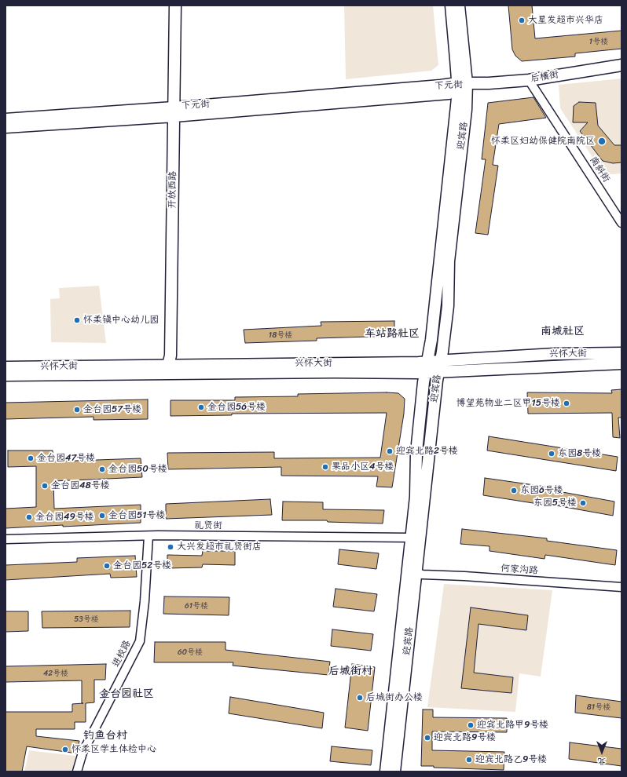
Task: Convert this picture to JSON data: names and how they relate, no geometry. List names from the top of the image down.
{
  "streets": {
    "main road": [
      "后横街",
      "下元街",
      "迎宾路",
      "开放西路",
      "兴怀大街"
    ],
    "street": [
      "南斜街",
      "礼贤街",
      "何家沟路",
      "进校路"
    ]
  },
  "crossings": [
    ["后横街", "下元街"],
    ["后横街", "迎宾路"],
    ["后横街", "南斜街"],
    ["下元街", "迎宾路"],
    ["下元街", "开放西路"],
    ["迎宾路", "兴怀大街"],
    ["迎宾路", "礼贤街"],
    ["迎宾路", "何家沟路"],
    ["开放西路", "兴怀大街"],
    ["礼贤街", "进校路"]
  ],
  "districts": [
    "南城社区",
    "车站路社区",
    "后城街村",
    "金台园社区",
    "钓鱼台村"
  ],
  "places": [
    "大星发超市兴华店",
    "怀柔区妇幼保健院南院区",
    "怀柔镇中心幼儿园",
    "博望苑物业二区甲15号楼",
    "金台园56号楼",
    "金台园57号楼",
    "迎宾北路2号楼",
    "东园8号楼",
    "金台园47号楼",
    "果品小区4号楼",
    "金台园50号楼",
    "金台园48号楼",
    "东园6号楼",
    "东园5号楼",
    "金台园51号楼",
    "金台园49号楼",
    "大兴发超市礼贤街店",
    "金台园52号楼",
    "后城街办公楼",
    "迎宾北路甲9号楼",
    "迎宾北路9号楼",
    "怀柔区学生体检中心",
    "迎宾北路乙9号楼"
  ],
  "house_numbers": [
    "1号楼",
    "18号楼",
    "61号楼",
    "53号楼",
    "60号楼",
    "42号楼",
    "81号楼"
  ],
  "north": "bottom"
}
